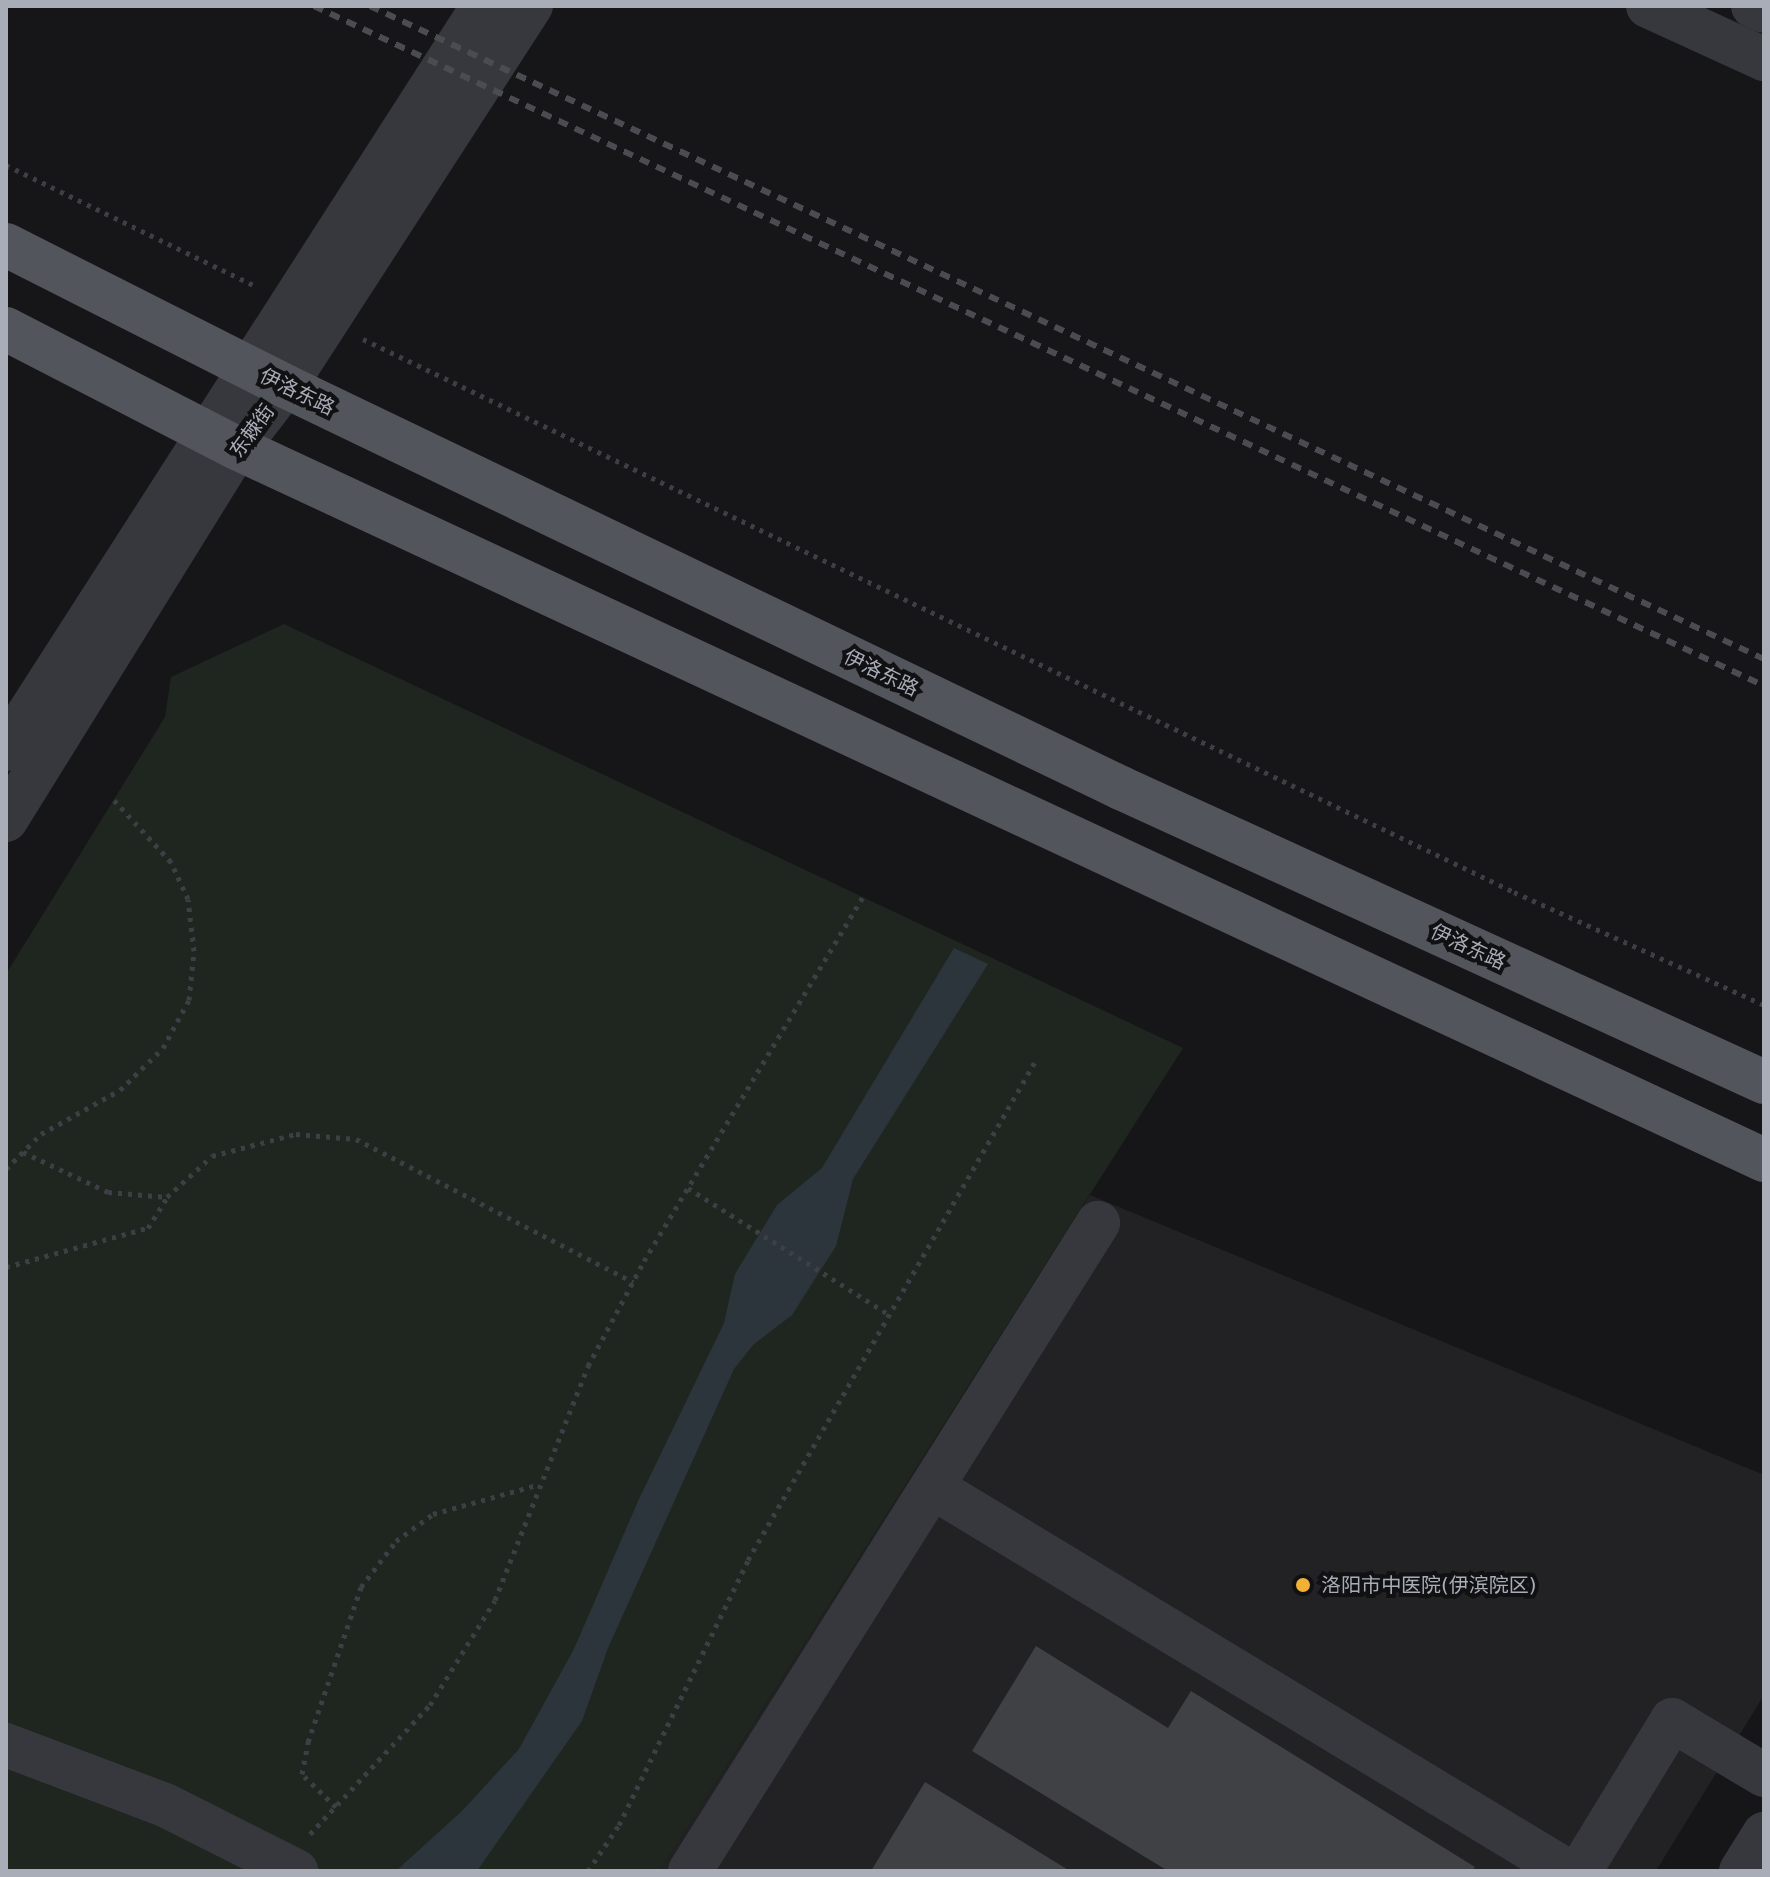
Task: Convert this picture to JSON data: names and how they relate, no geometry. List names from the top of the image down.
{
  "streets": {
    "main road": ["伊洛东路"],
    "street": ["东棘街"]
  },
  "crossings": [
    ["伊洛东路", "东棘街"]
  ],
  "places": ["洛阳市中医院(伊滨院区)"]
}
